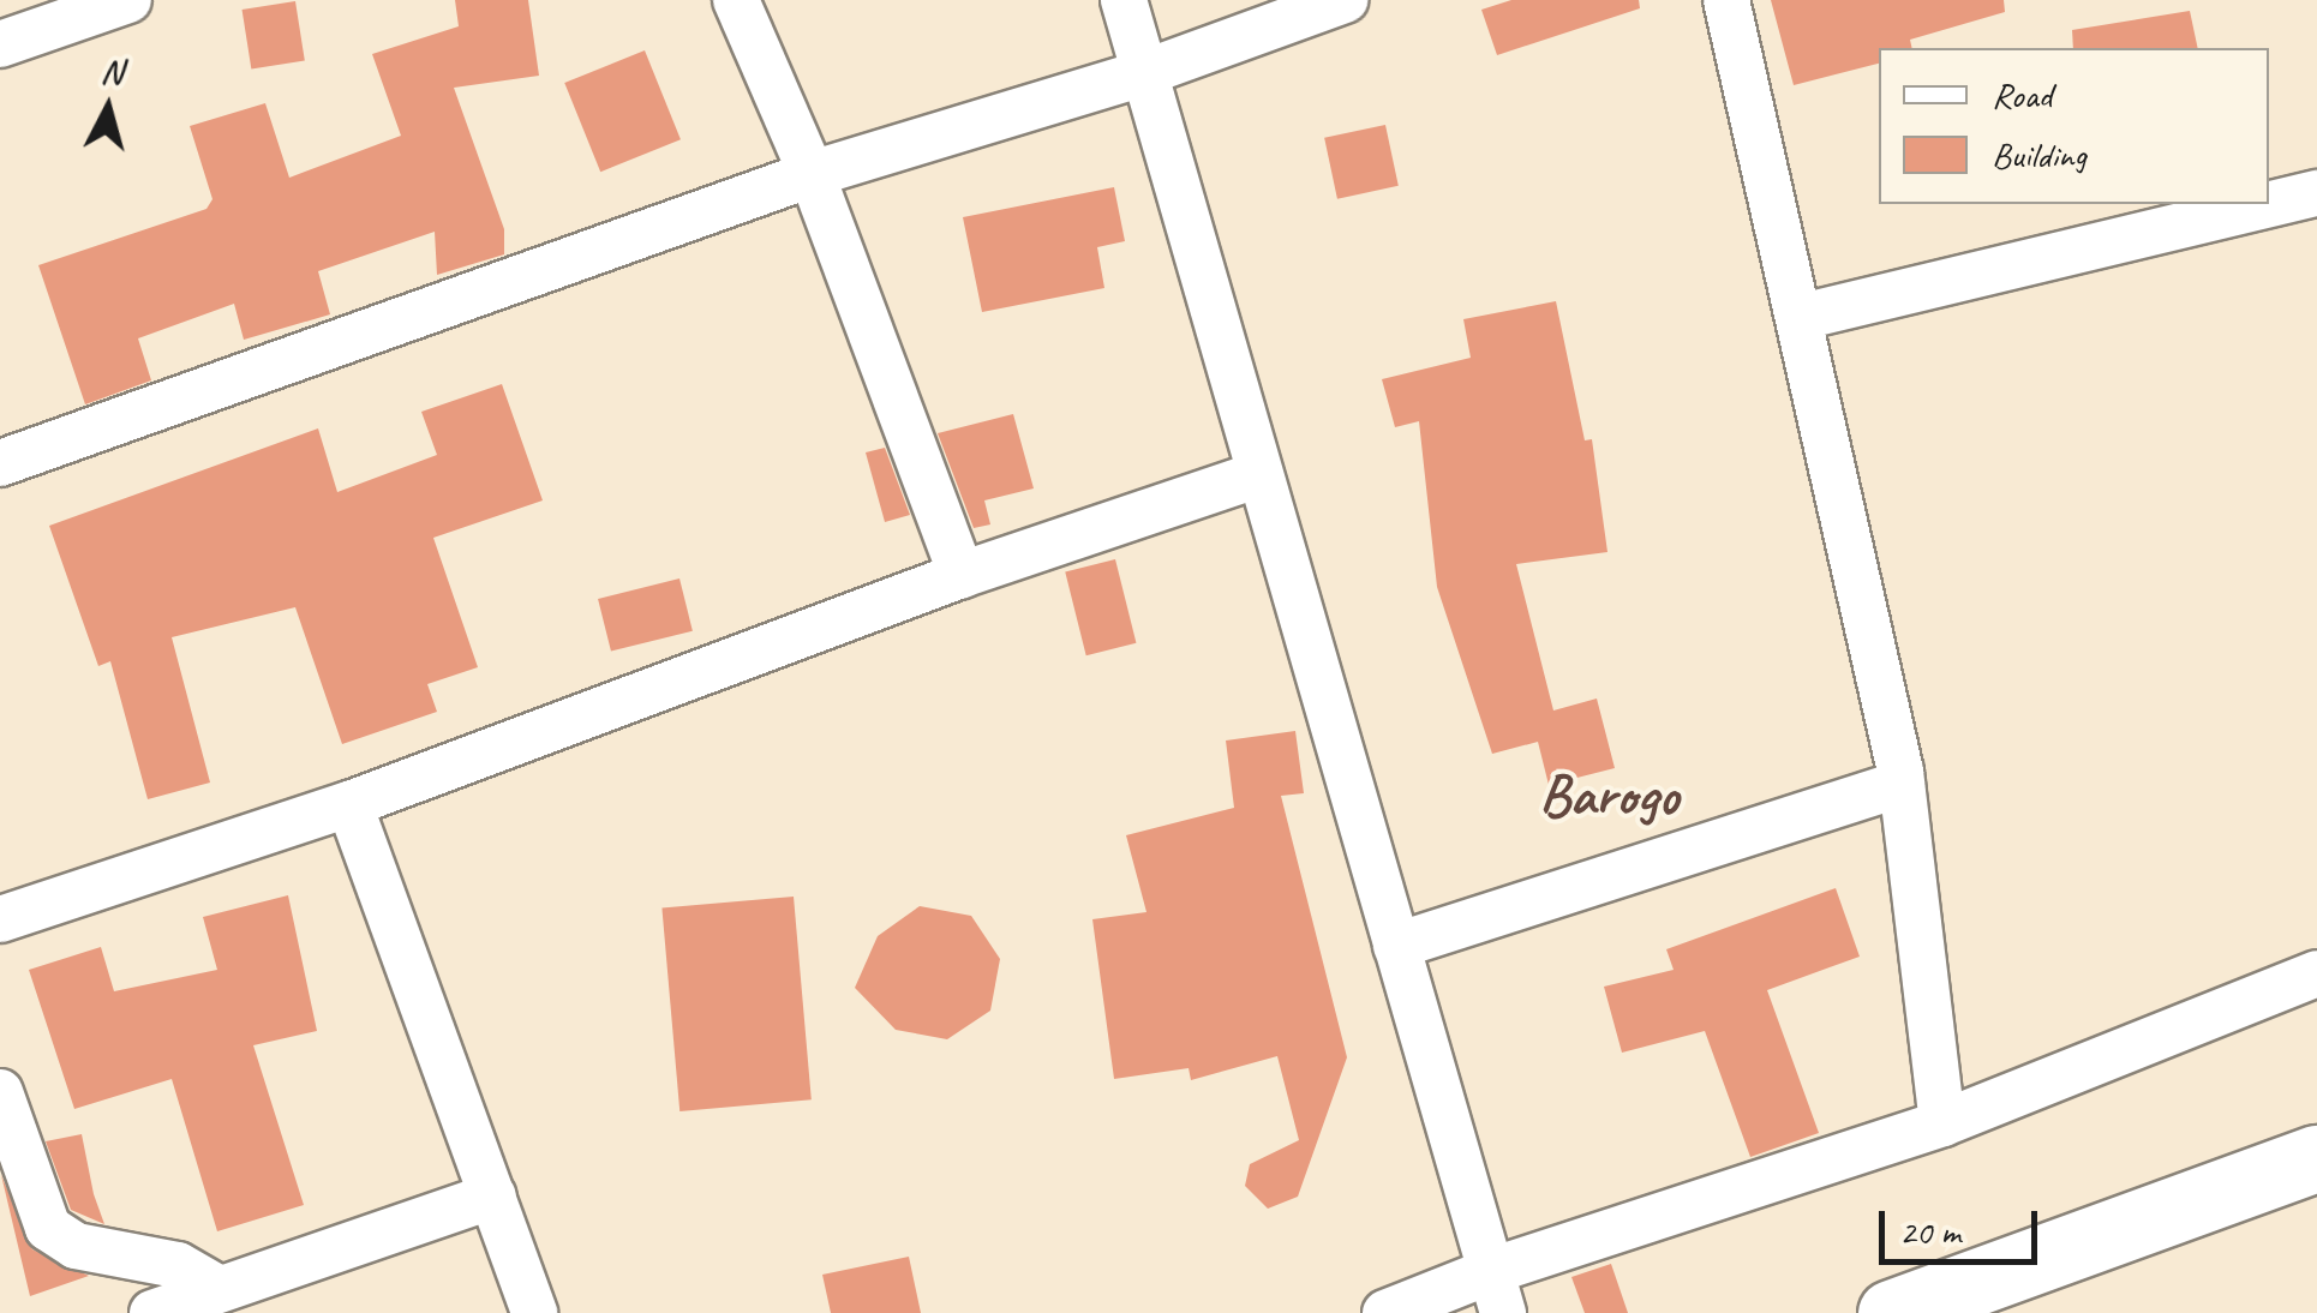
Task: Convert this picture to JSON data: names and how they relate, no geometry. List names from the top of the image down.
{
  "districts": ["Barogo"],
  "legend": ["Road", "Building"],
  "scale_bar": "20 m",
  "north": "top"
}
